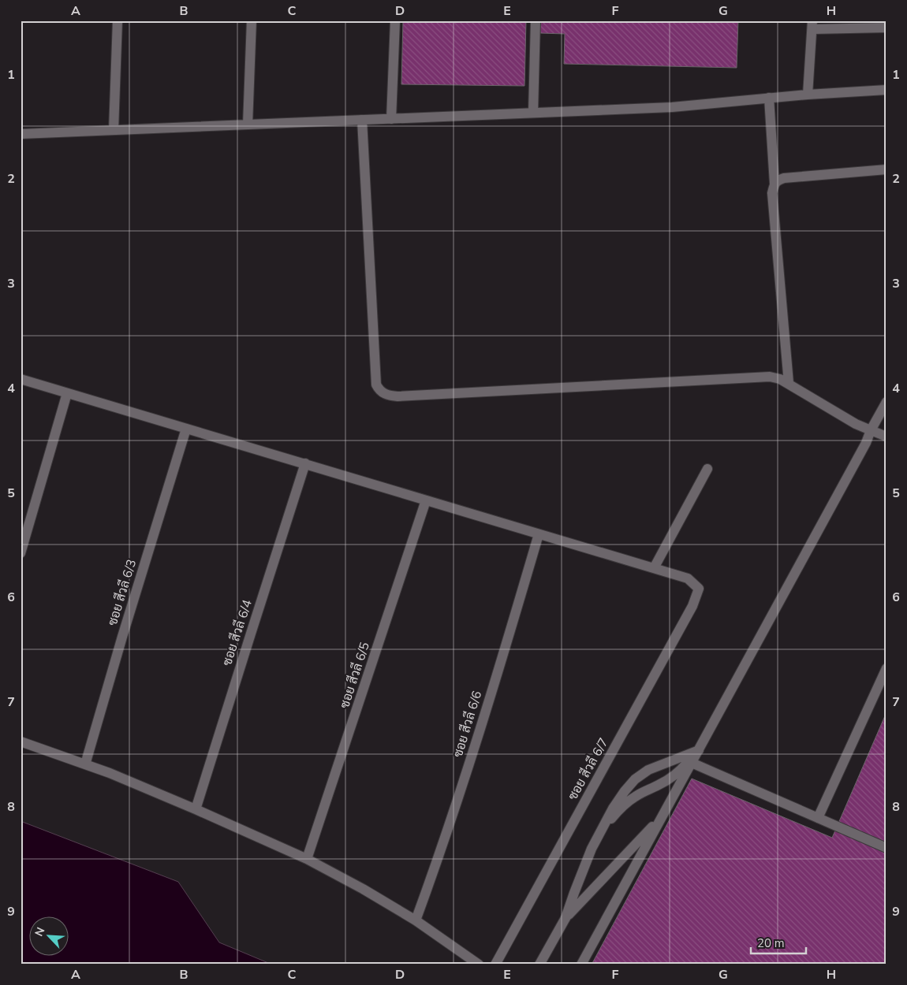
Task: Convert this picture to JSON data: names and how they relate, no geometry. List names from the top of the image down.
{
  "streets": {
    "street": [
      "ซอย สีวลี 6/3",
      "ซอย สีวลี 6/4",
      "ซอย สีวลี 6/5",
      "ซอย สีวลี 6/6",
      "ซอย สีวลี 6/7"
    ]
  },
  "scale_bar": "20 m",
  "north": "top left",
  "grid": {
    "columns": [
      "A",
      "B",
      "C",
      "D",
      "E",
      "F",
      "G",
      "H"
    ],
    "rows": [
      "1",
      "2",
      "3",
      "4",
      "5",
      "6",
      "7",
      "8",
      "9"
    ]
  }
}
